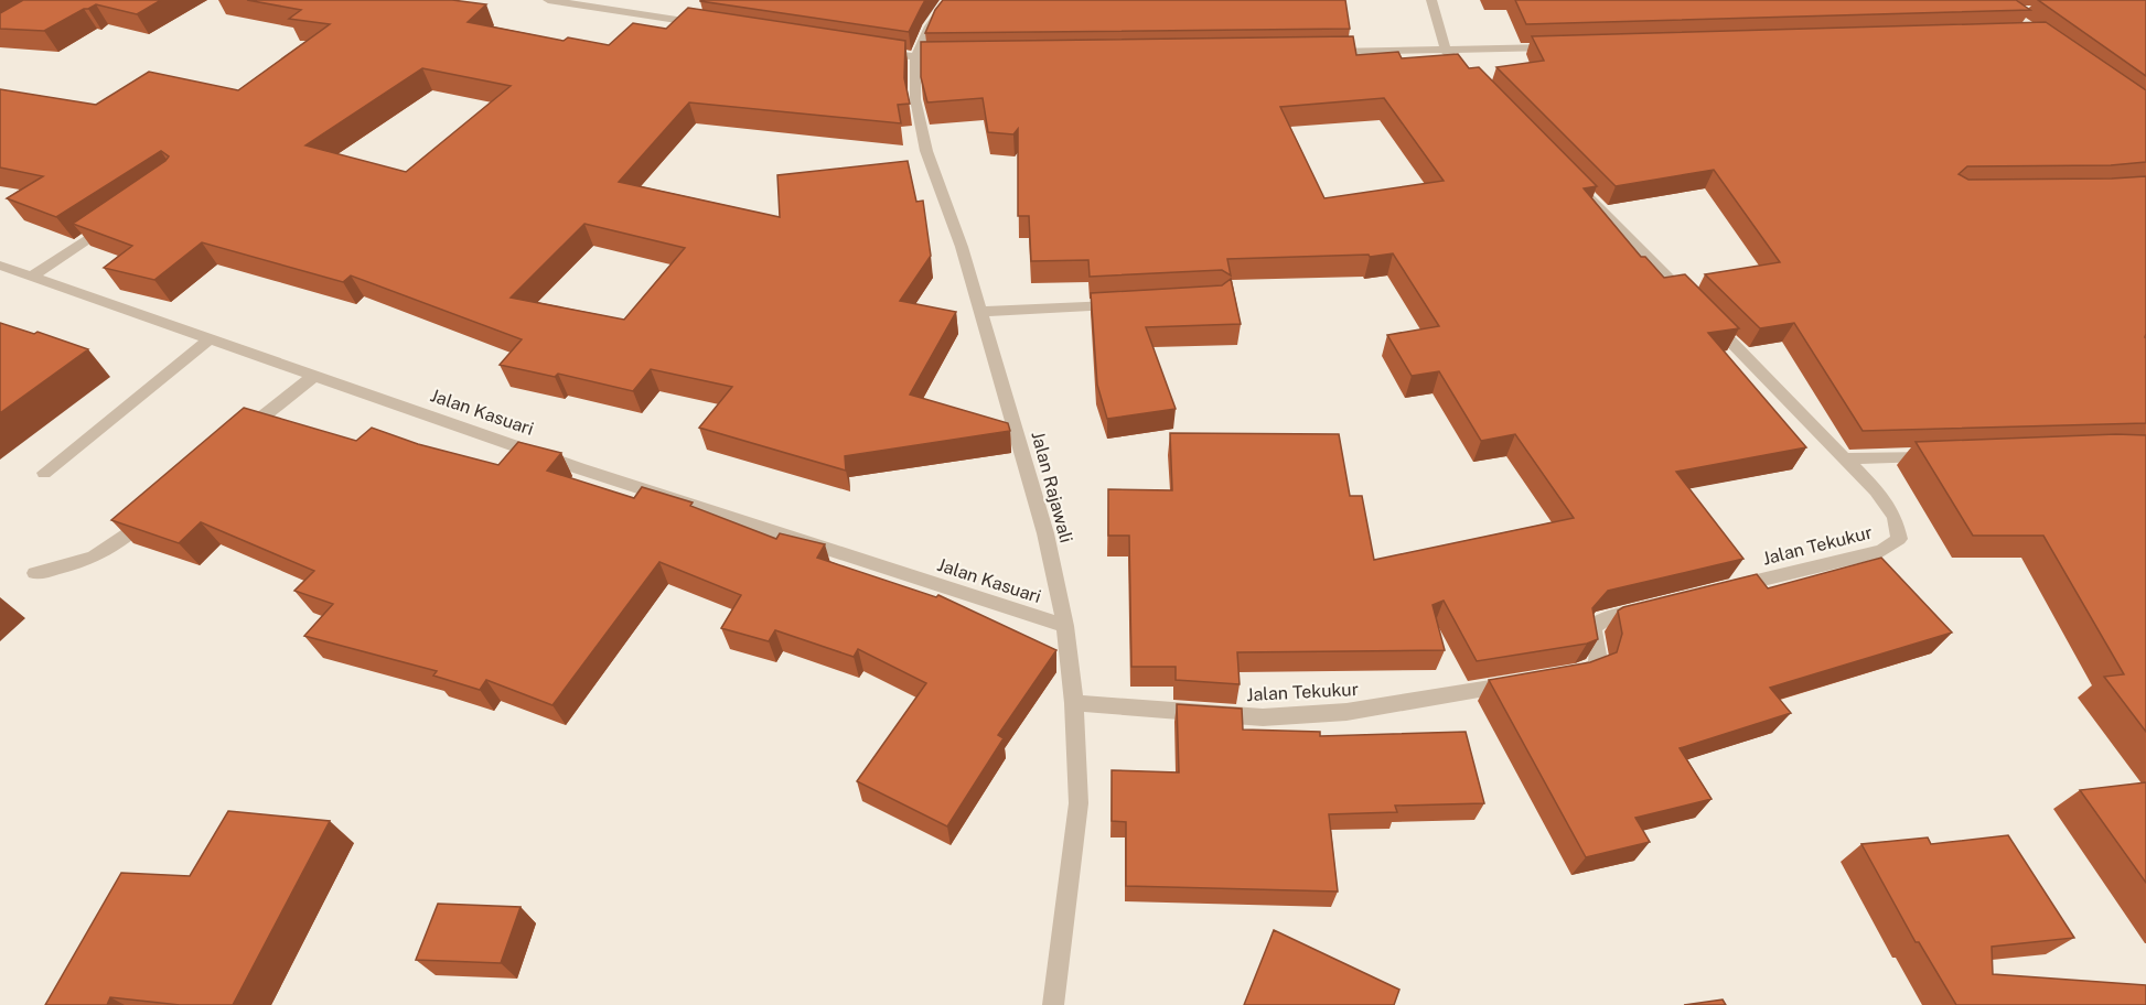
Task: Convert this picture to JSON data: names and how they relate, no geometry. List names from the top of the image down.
{
  "streets": {
    "street": ["Jalan Kasuari", "Jalan Rajawali", "Jalan Tekukur"]
  },
  "crossings": [
    ["Jalan Kasuari", "Jalan Rajawali"],
    ["Jalan Rajawali", "Jalan Tekukur"]
  ]
}
